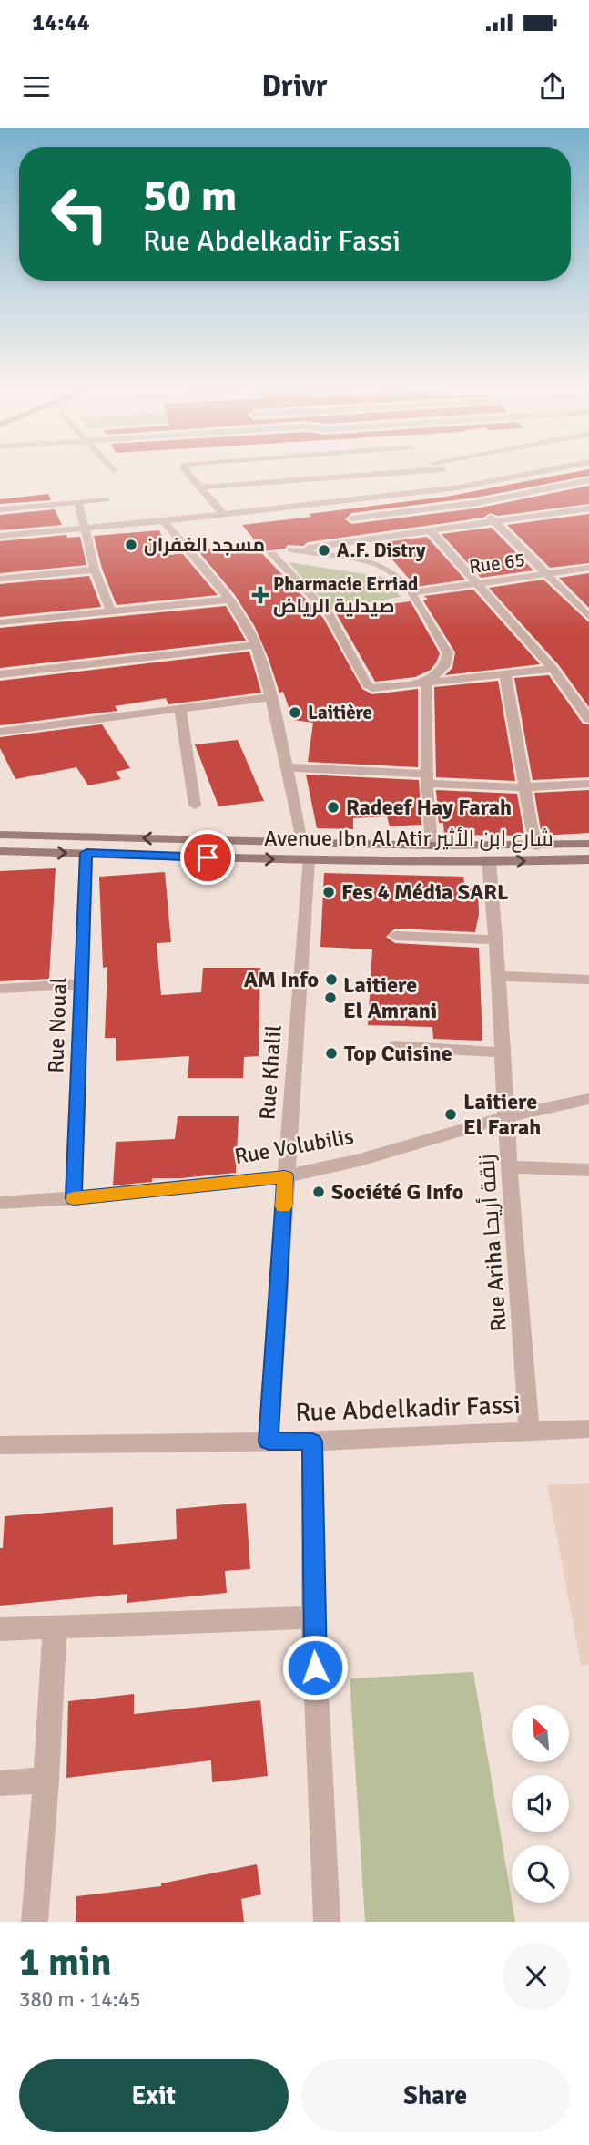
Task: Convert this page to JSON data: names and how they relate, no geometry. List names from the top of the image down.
{
  "streets": {
    "street": [
      "Rue 65",
      "Avenue Ibn Al Atir شارع ابن الأثير",
      "Rue Noual",
      "Rue Khalil",
      "Rue Volubilis",
      "Rue Ariha زنقة أريحا",
      "Rue Abdelkadir Fassi"
    ]
  },
  "crossings": [
    ["Avenue Ibn Al Atir شارع ابن الأثير", "Rue Noual"],
    ["Avenue Ibn Al Atir شارع ابن الأثير", "Rue Khalil"],
    ["Avenue Ibn Al Atir شارع ابن الأثير", "Rue Ariha زنقة أريحا"],
    ["Rue Noual", "Rue Volubilis"],
    ["Rue Khalil", "Rue Volubilis"],
    ["Rue Khalil", "Rue Abdelkadir Fassi"],
    ["Rue Volubilis", "Rue Ariha زنقة أريحا"],
    ["Rue Ariha زنقة أريحا", "Rue Abdelkadir Fassi"]
  ],
  "places": {
    "other": [
      "مسجد الغفران",
      "A.F. Distry",
      "Laitière",
      "Radeef Hay Farah",
      "Fes 4 Média SARL",
      "AM Info",
      "Laitiere El Amrani",
      "Top Cuisine",
      "Laitiere El Farah",
      "Société G Info"
    ],
    "health": ["Pharmacie Erriad صيدلية الرياض"]
  },
  "north": "top left",
  "page": {
    "status": "14:44",
    "header": "Drivr",
    "turn": ["50 m", "Rue Abdelkadir Fassi"],
    "heading": ["1 min", "380 m · 14:45"],
    "buttons": ["Exit", "Share"]
  }
}
